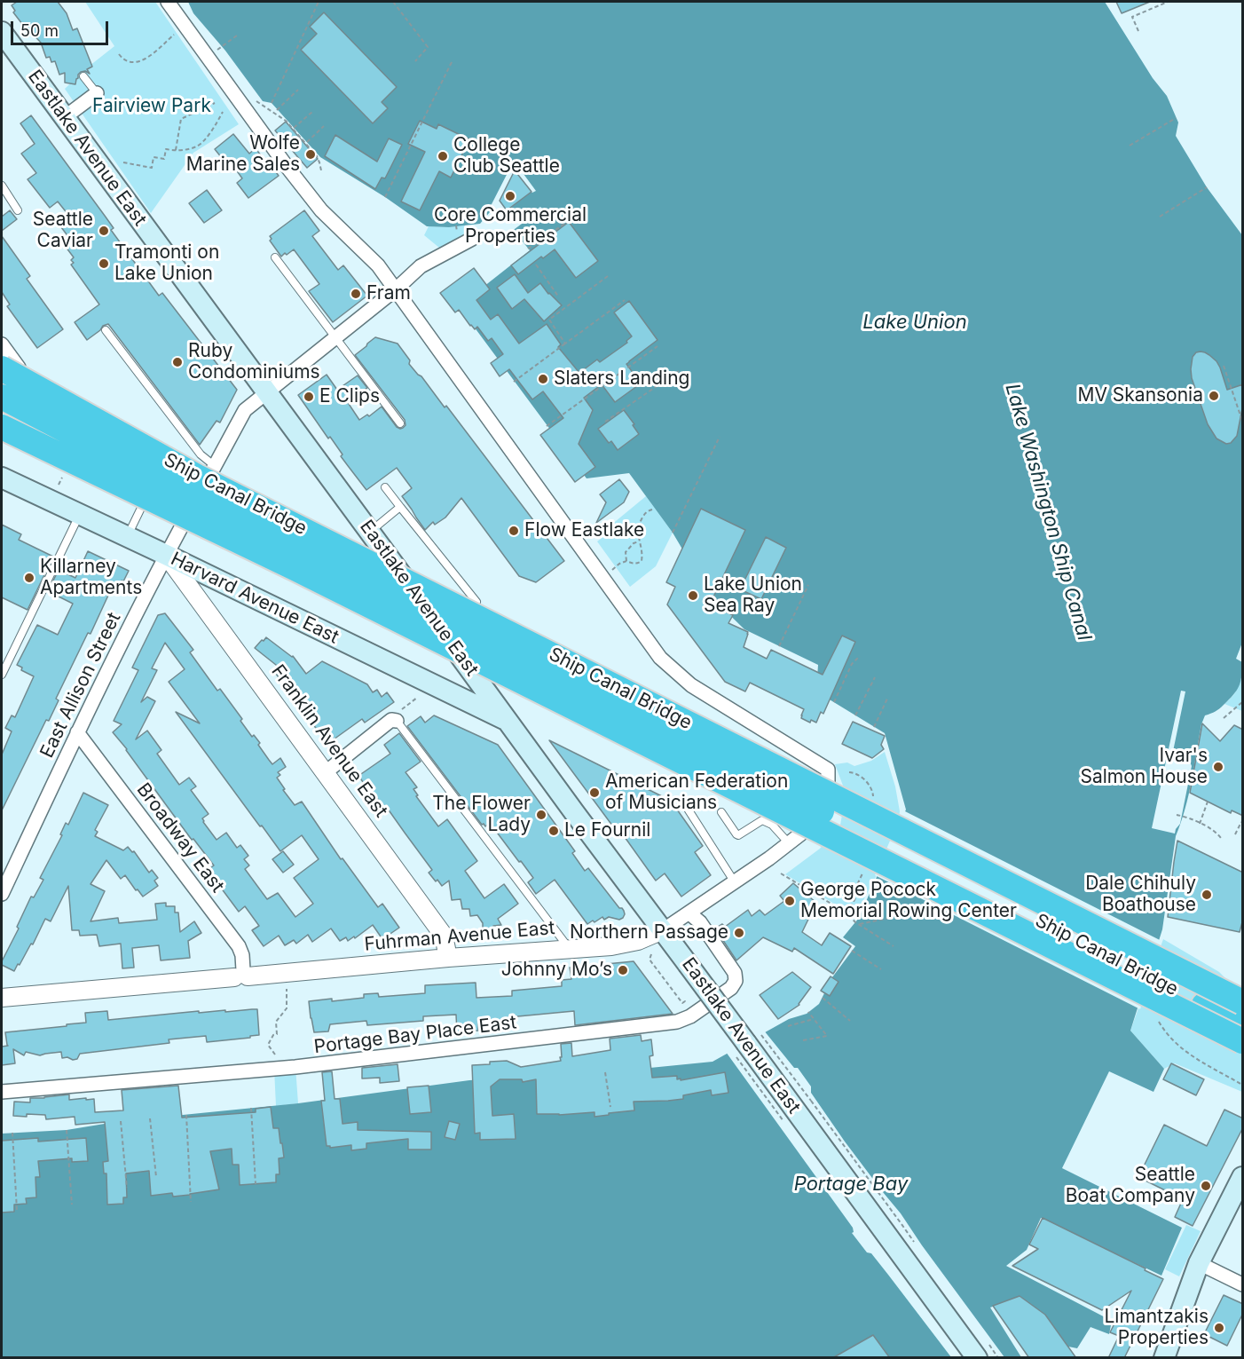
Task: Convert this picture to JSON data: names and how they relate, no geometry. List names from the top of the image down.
{
  "streets": {
    "highway": ["Ship Canal Bridge"],
    "main road": ["Eastlake Avenue East", "Harvard Avenue East"],
    "street": [
      "East Allison Street",
      "Franklin Avenue East",
      "Broadway East",
      "Fuhrman Avenue East",
      "Portage Bay Place East"
    ]
  },
  "crossings": [
    ["Eastlake Avenue East", "Harvard Avenue East"],
    ["Eastlake Avenue East", "East Allison Street"],
    ["Eastlake Avenue East", "Fuhrman Avenue East"],
    ["Harvard Avenue East", "East Allison Street"],
    ["Harvard Avenue East", "Franklin Avenue East"],
    ["East Allison Street", "Franklin Avenue East"],
    ["East Allison Street", "Broadway East"],
    ["East Allison Street", "Fuhrman Avenue East"],
    ["Franklin Avenue East", "Fuhrman Avenue East"],
    ["Broadway East", "Fuhrman Avenue East"],
    ["Fuhrman Avenue East", "Portage Bay Place East"]
  ],
  "water": ["Lake Union", "Lake Washington Ship Canal", "Portage Bay"],
  "parks": ["Fairview Park"],
  "places": [
    "Wolfe Marine Sales",
    "College Club Seattle",
    "Core Commercial Properties",
    "Seattle Caviar",
    "Tramonti on Lake Union",
    "Fram",
    "Ruby Condominiums",
    "Slaters Landing",
    "MV Skansonia",
    "E Clips",
    "Flow Eastlake",
    "Killarney Apartments",
    "Lake Union Sea Ray",
    "Ivar's Salmon House",
    "American Federation of Musicians",
    "The Flower Lady",
    "Le Fournil",
    "Dale Chihuly Boathouse",
    "George Pocock Memorial Rowing Center",
    "Northern Passage",
    "Johnny Mo’s",
    "Seattle Boat Company",
    "Limantzakis Properties"
  ],
  "scale_bar": "50 m"
}
